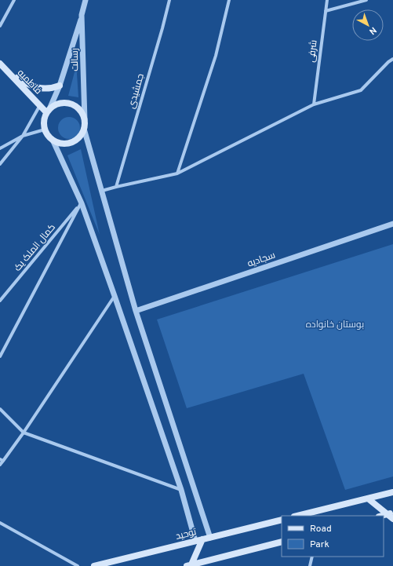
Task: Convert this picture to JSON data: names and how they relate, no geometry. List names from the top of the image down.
{
  "streets": {
    "main road": ["فاطمیه", "توحید"],
    "street": [
      "شرفی",
      "رسالت",
      "جمشیدی",
      "کمال الملک یک",
      "سجادیه"
    ]
  },
  "crossings": [
    ["رسالت", "فاطمیه"]
  ],
  "parks": ["بوستان خانواده"],
  "legend": ["Road", "Park"],
  "north": "bottom right"
}
